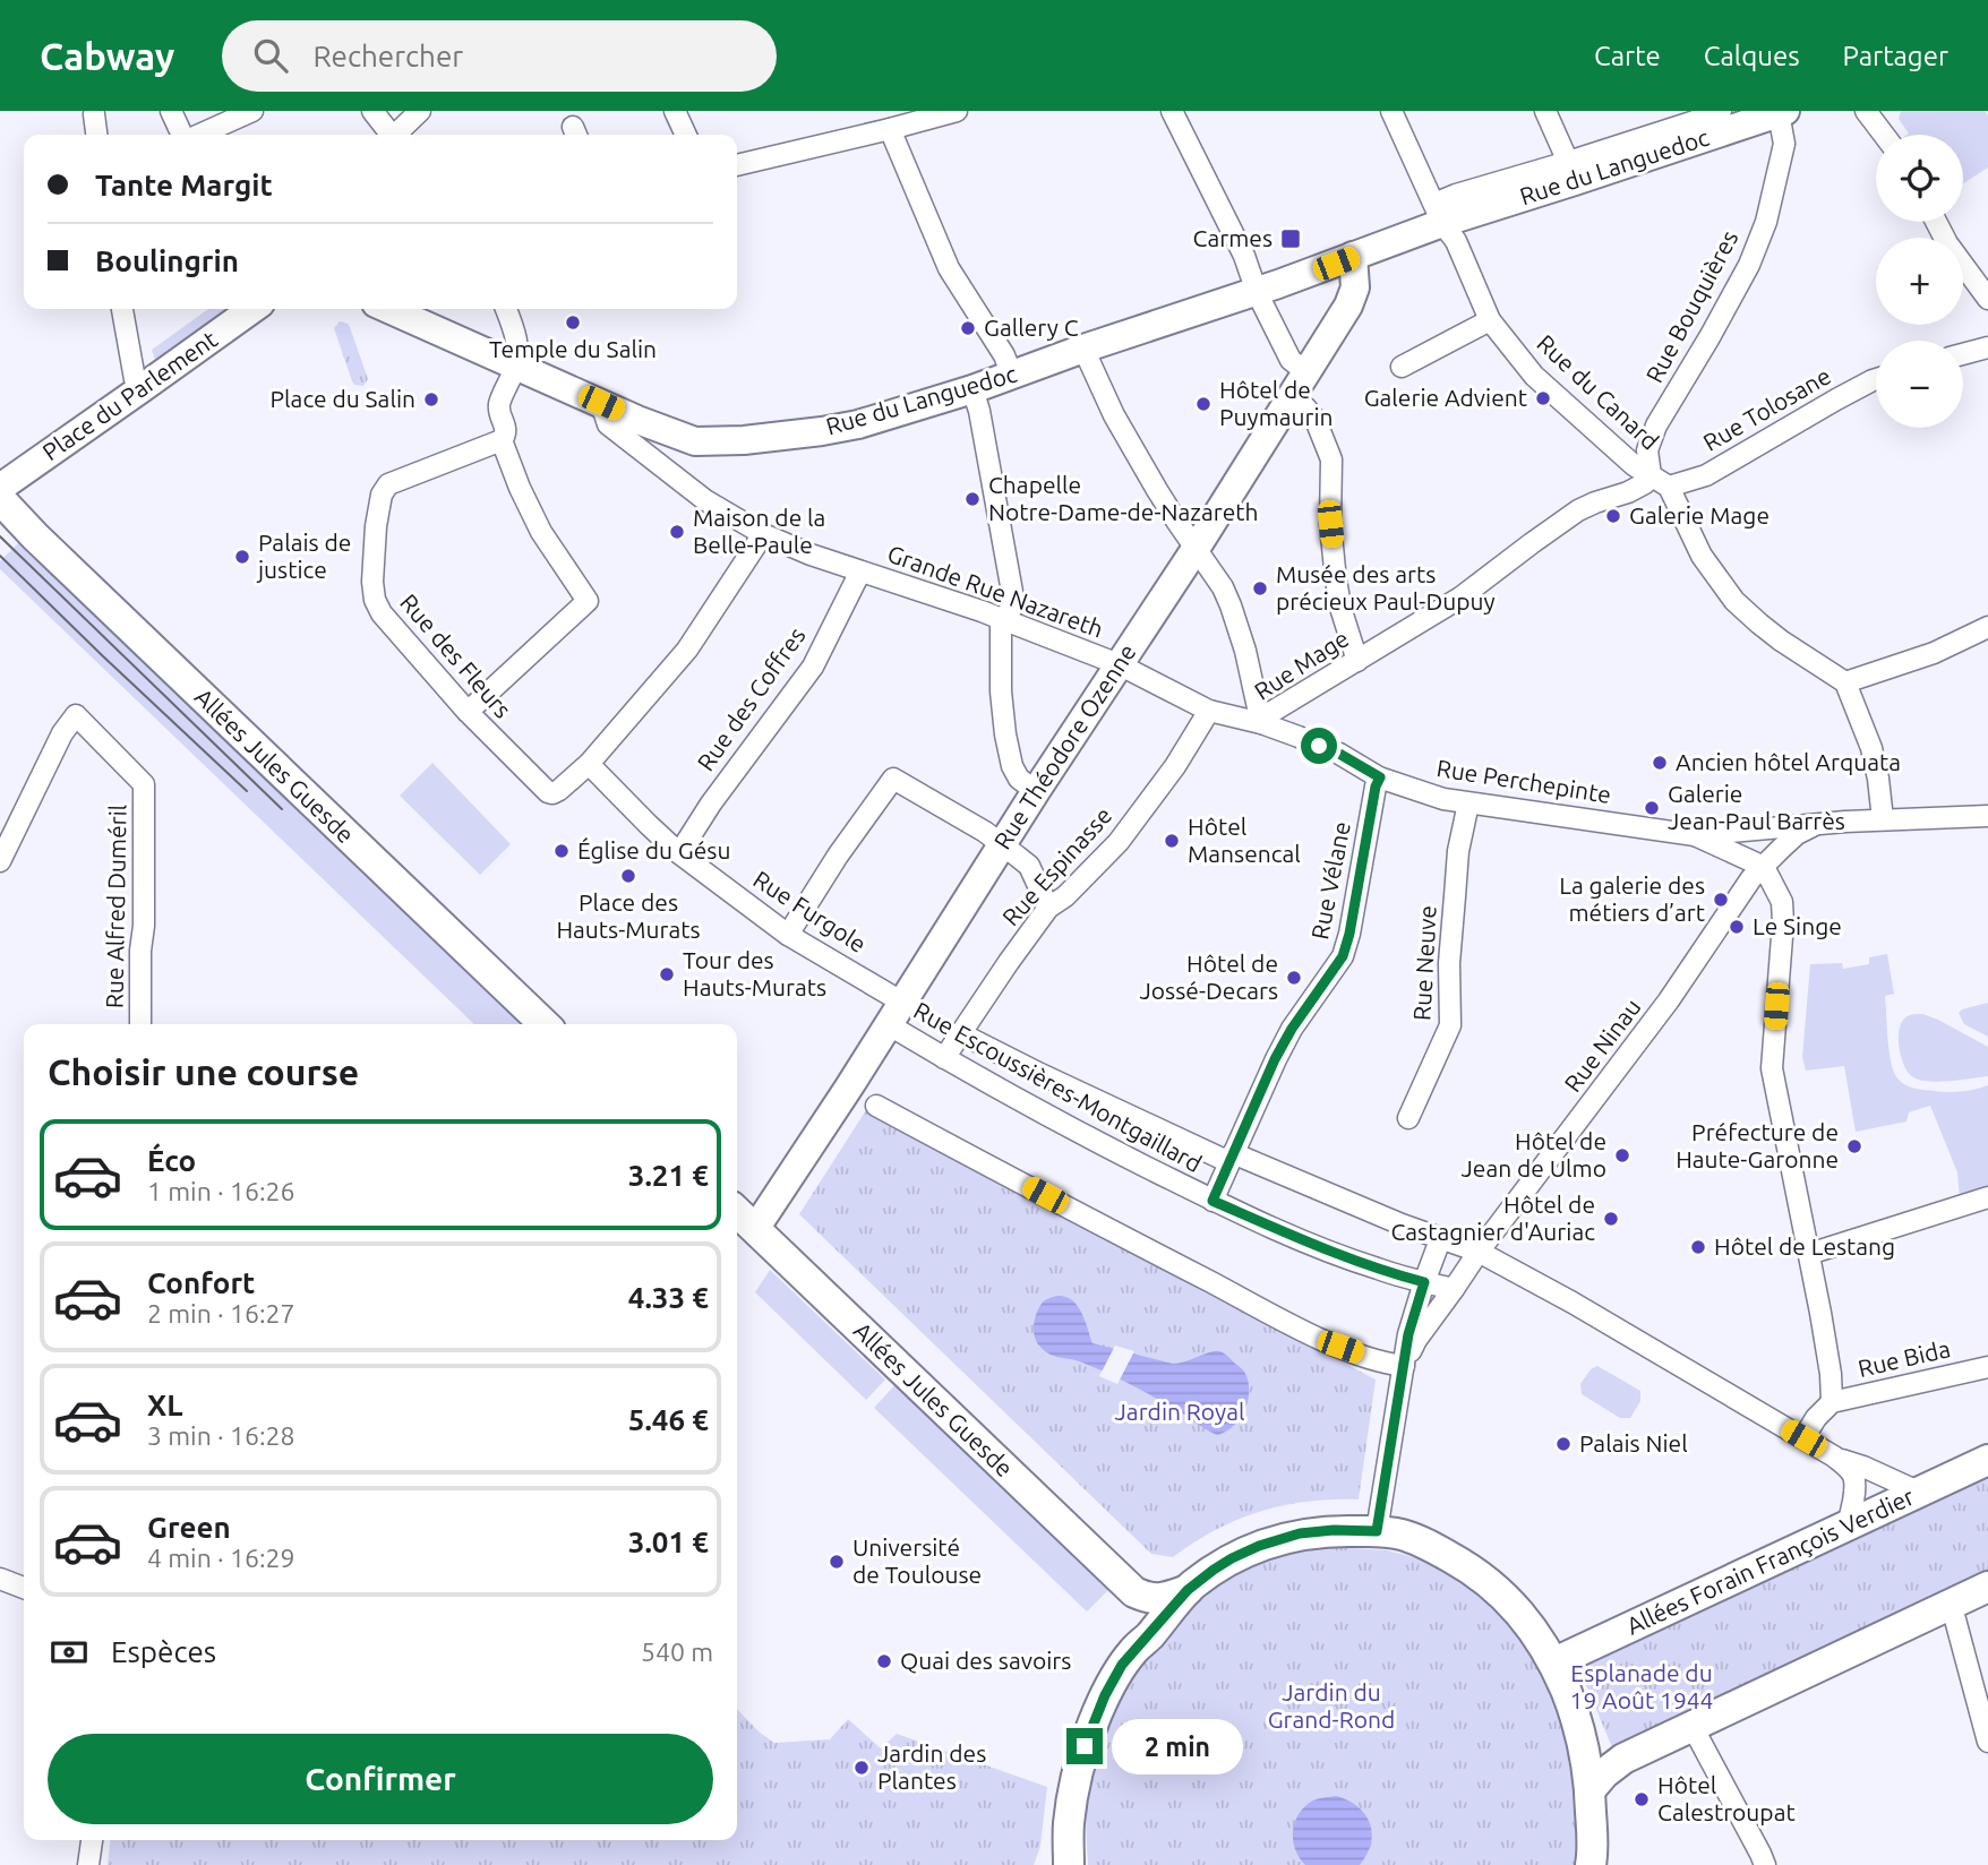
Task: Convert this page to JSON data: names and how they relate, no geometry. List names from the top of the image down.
{
  "streets": {
    "main road": ["Allées Jules Guesde", "Allées Forain François Verdier"],
    "street": [
      "Rue du Languedoc",
      "Rue Bouquières",
      "Rue du Canard",
      "Place du Parlement",
      "Rue Tolosane",
      "Grande Rue Nazareth",
      "Rue des Fleurs",
      "Rue Mage",
      "Rue des Coffres",
      "Rue Théodore Ozenne",
      "Rue Perchepinte",
      "Rue Espinasse",
      "Rue Vélane",
      "Rue Alfred Duméril",
      "Rue Furgole",
      "Rue Neuve",
      "Rue Ninau",
      "Rue Escoussières-Montgaillard",
      "Rue Bida"
    ]
  },
  "crossings": [
    ["Rue du Languedoc", "Rue Bouquières"],
    ["Rue du Languedoc", "Rue du Canard"],
    ["Rue du Languedoc", "Grande Rue Nazareth"],
    ["Rue du Languedoc", "Rue Théodore Ozenne"],
    ["Rue Bouquières", "Rue du Canard"],
    ["Rue Bouquières", "Rue Mage"],
    ["Rue du Canard", "Rue Tolosane"],
    ["Rue du Canard", "Rue Mage"],
    ["Grande Rue Nazareth", "Rue Mage"],
    ["Grande Rue Nazareth", "Rue des Coffres"],
    ["Grande Rue Nazareth", "Rue Théodore Ozenne"],
    ["Grande Rue Nazareth", "Rue Perchepinte"],
    ["Grande Rue Nazareth", "Rue Espinasse"],
    ["Rue des Fleurs", "Rue Furgole"],
    ["Rue des Coffres", "Rue Furgole"],
    ["Rue Théodore Ozenne", "Allées Jules Guesde"],
    ["Rue Théodore Ozenne", "Rue Furgole"],
    ["Rue Théodore Ozenne", "Rue Escoussières-Montgaillard"],
    ["Rue Perchepinte", "Rue Vélane"],
    ["Rue Perchepinte", "Rue Neuve"],
    ["Rue Espinasse", "Rue Escoussières-Montgaillard"],
    ["Rue Vélane", "Rue Escoussières-Montgaillard"],
    ["Rue Furgole", "Rue Escoussières-Montgaillard"],
    ["Rue Ninau", "Rue Escoussières-Montgaillard"]
  ],
  "parks": ["Jardin Royal", "Esplanade du 19 Août 1944", "Jardin du Grand-Rond"],
  "places": {
    "transit": ["Carmes"],
    "other": [
      "Temple du Salin",
      "Gallery C",
      "Galerie Advient",
      "Place du Salin",
      "Hôtel de Puymaurin",
      "Chapelle Notre-Dame-de-Nazareth",
      "Galerie Mage",
      "Maison de la Belle-Paule",
      "Palais de justice",
      "Musée des arts précieux Paul-Dupuy",
      "Ancien hôtel Arquata",
      "Galerie Jean-Paul Barrès",
      "Hôtel Mansencal",
      "Église du Gésu",
      "Place des Hauts-Murats",
      "La galerie des métiers d’art",
      "Le Singe",
      "Tour des Hauts-Murats",
      "Hôtel de Jossé-Decars",
      "Préfecture de Haute-Garonne",
      "Hôtel de Jean de Ulmo",
      "Hôtel de Castagnier d'Auriac",
      "Hôtel de Lestang",
      "Palais Niel",
      "Université de Toulouse",
      "Quai des savoirs",
      "Jardin des Plantes",
      "Hôtel Calestroupat"
    ]
  },
  "page": {
    "header": "Cabway",
    "search": "Rechercher",
    "nav": ["Carte", "Calques", "Partager"],
    "map_buttons": ["+", "−"],
    "banner": ["Tante Margit", "Boulingrin"],
    "heading": "Choisir une course",
    "list": [
      {
        "name": "Éco",
        "note": "1 min · 16:26",
        "value": "3.21 €"
      },
      {
        "name": "Confort",
        "note": "2 min · 16:27",
        "value": "4.33 €"
      },
      {
        "name": "XL",
        "note": "3 min · 16:28",
        "value": "5.46 €"
      },
      {
        "name": "Green",
        "note": "4 min · 16:29",
        "value": "3.01 €"
      }
    ],
    "pay": ["Espèces", "540 m"],
    "buttons": "Confirmer",
    "bubble": "2 min"
  }
}
